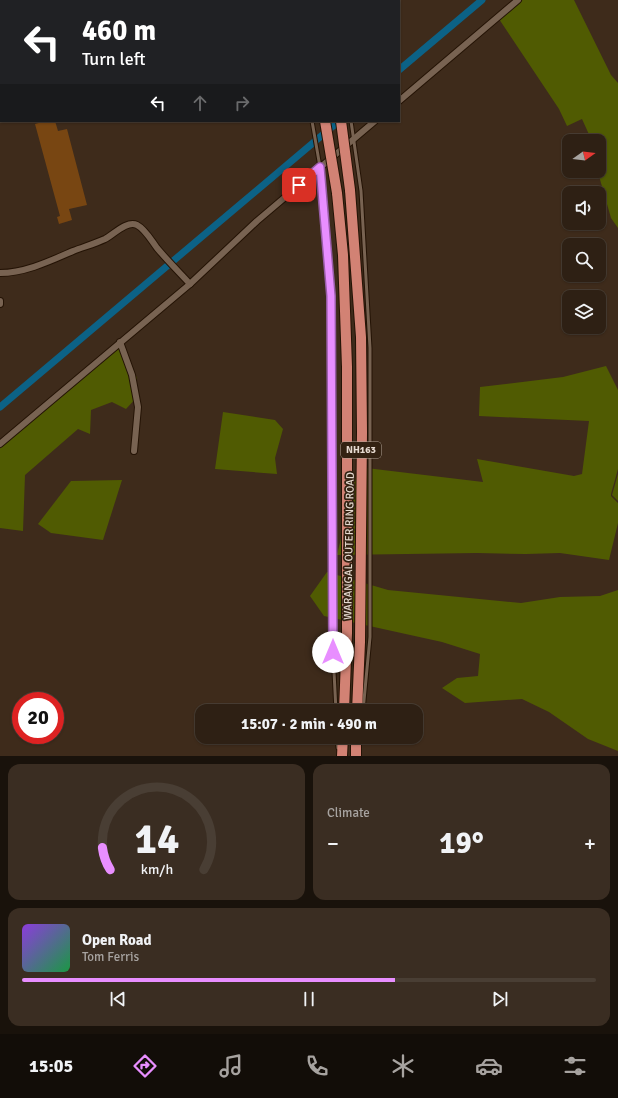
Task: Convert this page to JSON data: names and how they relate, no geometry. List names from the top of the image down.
{
  "streets": {
    "highway": ["NH163", "WARANGAL OUTER RING ROAD"]
  },
  "north": "right",
  "page": {
    "turn": ["460 m", "Turn left"],
    "limit": "20",
    "trip": "15:07 · 2 min · 490 m",
    "tile": "Climate",
    "heat": ["−", "19°", "+"],
    "song": ["Open Road", "Tom Ferris"],
    "tabs": "15:05",
    "gauge": ["14", "km/h"]
  }
}
